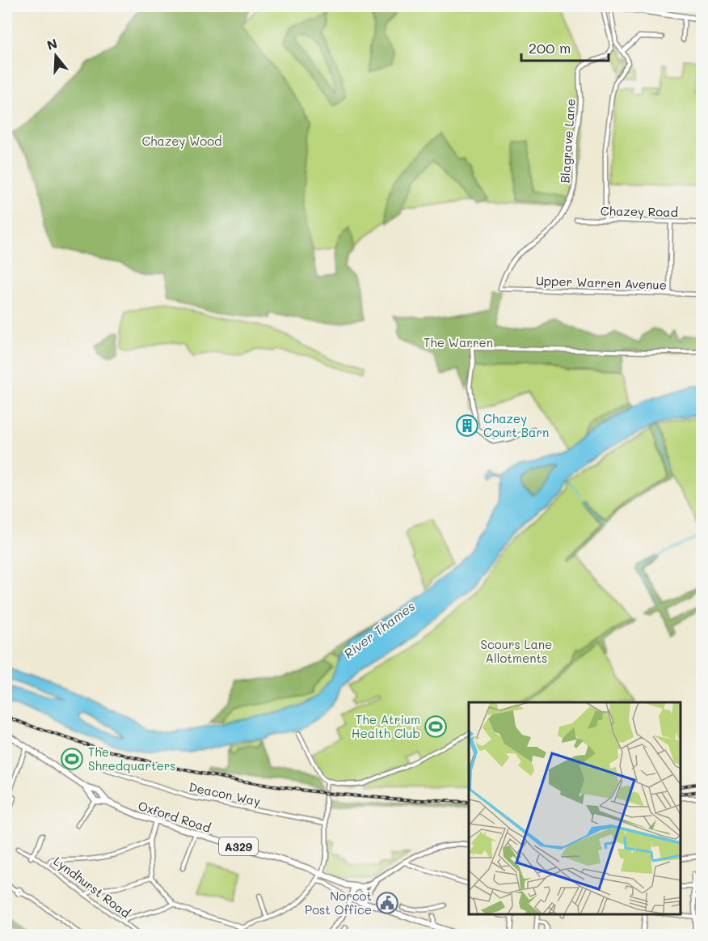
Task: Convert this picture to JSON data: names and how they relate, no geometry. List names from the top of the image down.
{
  "streets": {
    "main road": ["Oxford Road", "A329"],
    "street": [
      "Blagrave Lane",
      "Chazey Road",
      "Upper Warren Avenue",
      "Deacon Way",
      "Lyndhurst Road"
    ]
  },
  "crossings": [
    ["Blagrave Lane", "Upper Warren Avenue"]
  ],
  "water": ["River Thames"],
  "parks": ["Chazey Wood", "The Warren", "Scours Lane Allotments"],
  "places": {
    "building": ["Chazey Court Barn"],
    "sports": ["The Atrium Health Club", "The Shredquarters"],
    "public building": ["Norcot Post Office"]
  },
  "scale_bar": "200 m",
  "north": "top"
}
